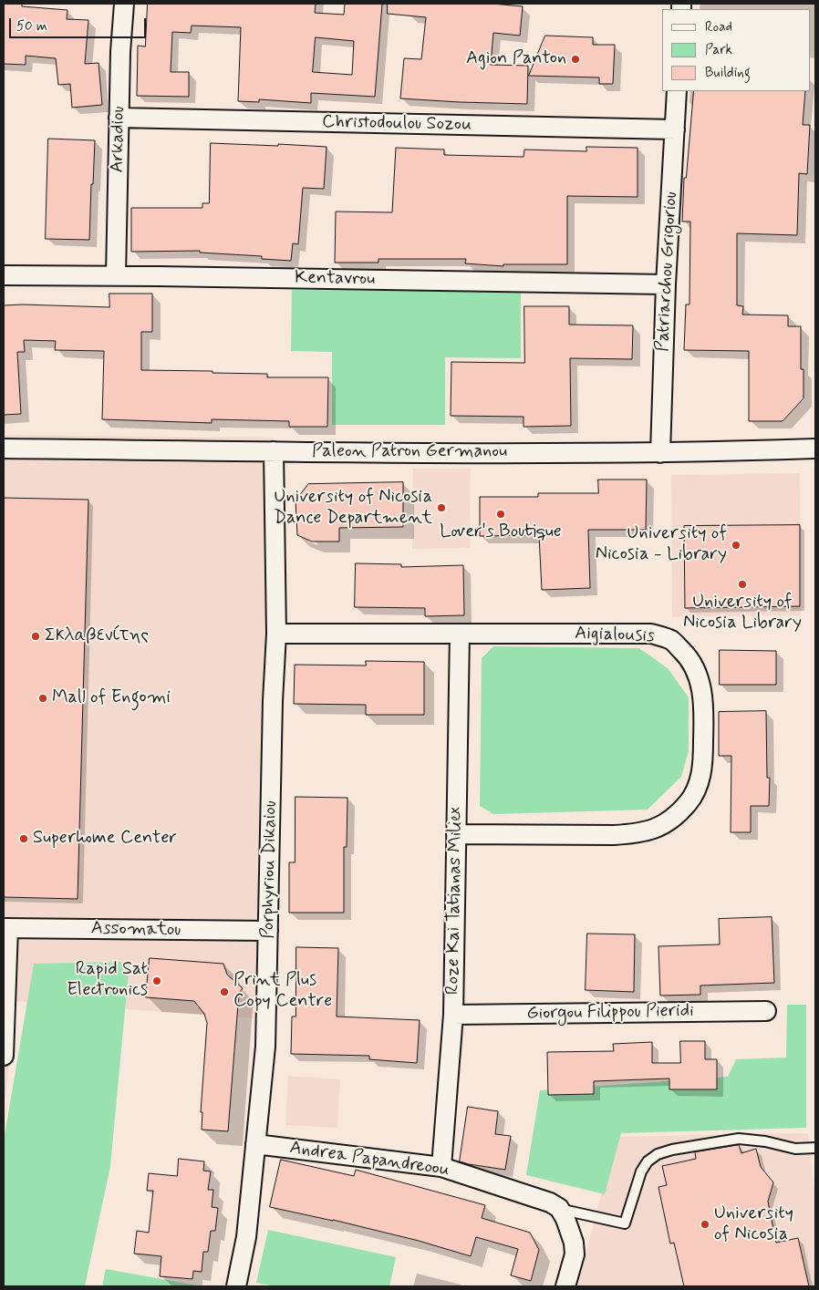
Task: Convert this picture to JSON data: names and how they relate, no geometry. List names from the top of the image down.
{
  "streets": {
    "street": [
      "Christodoulou Sozou",
      "Arkadiou",
      "Patriarchou Grigoriou",
      "Kentavrou",
      "Paleon Patron Germanou",
      "Aigialousis",
      "Porphyriou Dikaiou",
      "Roze Kai Tatianas Miliex",
      "Assomatou",
      "Giorgou Filippou Pieridi",
      "Andrea Papandreoou"
    ]
  },
  "crossings": [
    ["Christodoulou Sozou", "Arkadiou"],
    ["Christodoulou Sozou", "Patriarchou Grigoriou"],
    ["Arkadiou", "Kentavrou"],
    ["Patriarchou Grigoriou", "Kentavrou"],
    ["Patriarchou Grigoriou", "Paleon Patron Germanou"],
    ["Paleon Patron Germanou", "Porphyriou Dikaiou"],
    ["Aigialousis", "Porphyriou Dikaiou"],
    ["Aigialousis", "Roze Kai Tatianas Miliex"],
    ["Porphyriou Dikaiou", "Assomatou"],
    ["Porphyriou Dikaiou", "Andrea Papandreoou"],
    ["Roze Kai Tatianas Miliex", "Giorgou Filippou Pieridi"],
    ["Roze Kai Tatianas Miliex", "Andrea Papandreoou"]
  ],
  "places": [
    "Agion Panton",
    "University of Nicosia Dance Department",
    "Lover's Boutique",
    "University of Nicosia - Library",
    "University of Nicosia Library",
    "Σκλαβενίτης",
    "Mall of Engomi",
    "Superhome Center",
    "Rapid Sat Electronics",
    "Print Plus Copy Centre",
    "University of Nicosia"
  ],
  "legend": ["Road", "Park", "Building"],
  "scale_bar": "50 m"
}
